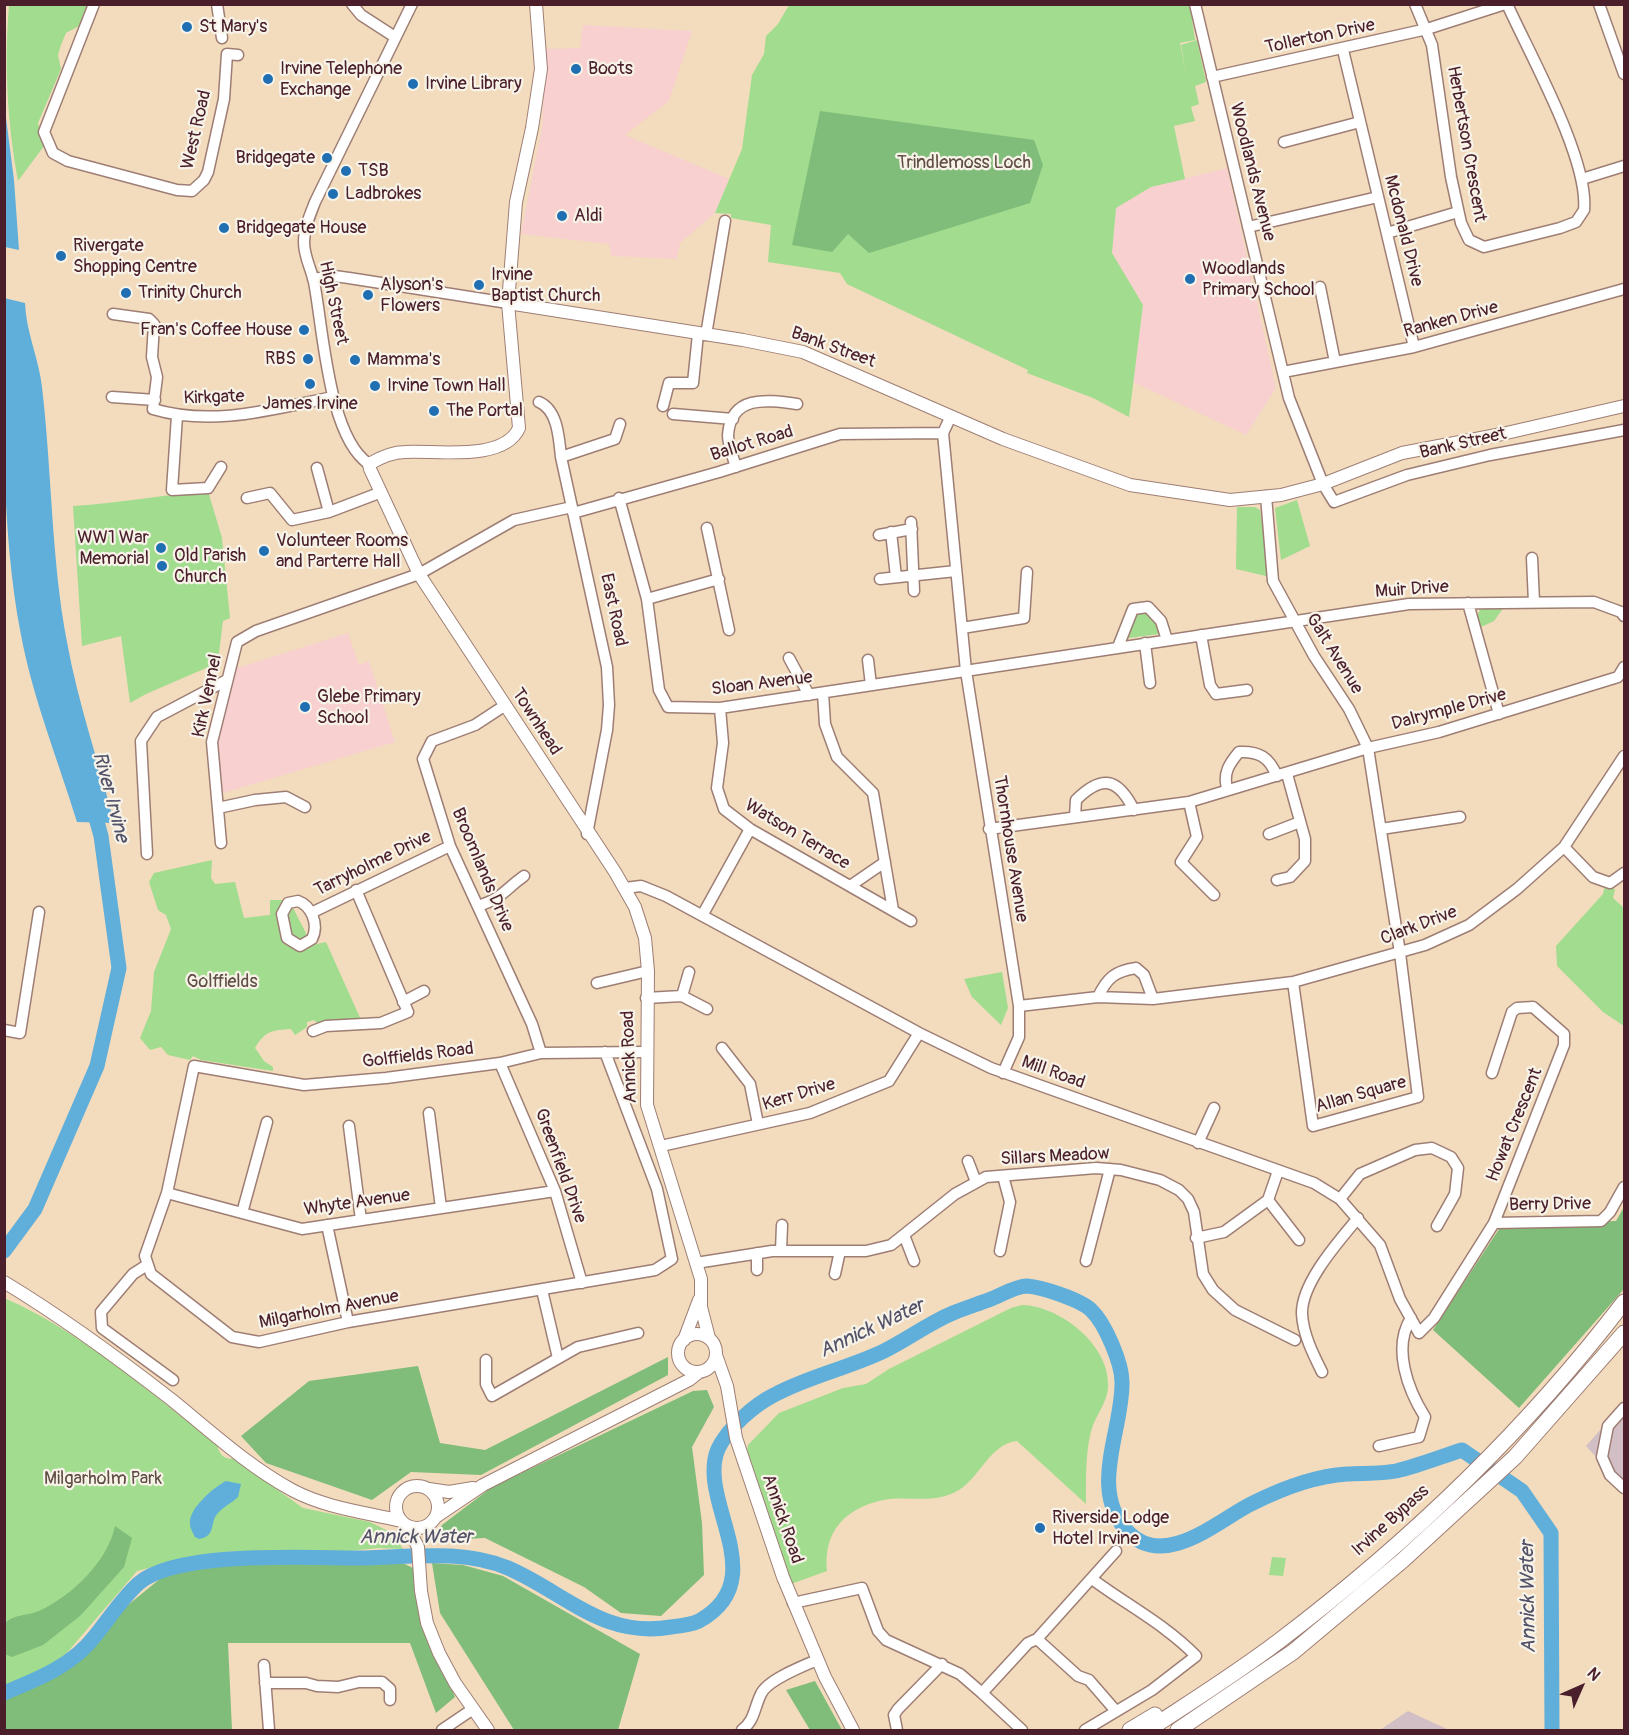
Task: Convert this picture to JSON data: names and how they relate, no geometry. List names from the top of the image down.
{
  "streets": {
    "highway": ["Irvine Bypass"],
    "main road": [
      "High Street",
      "Bank Street",
      "Townhead",
      "Annick Road"
    ],
    "street": [
      "Tollerton Drive",
      "West Road",
      "Herbertson Crescent",
      "Woodlands Avenue",
      "Mcdonald Drive",
      "Ranken Drive",
      "Kirkgate",
      "Ballot Road",
      "Muir Drive",
      "East Road",
      "Galt Avenue",
      "Sloan Avenue",
      "Kirk Vennel",
      "Dalrymple Drive",
      "Watson Terrace",
      "Thornhouse Avenue",
      "Tarryholme Drive",
      "Broomlands Drive",
      "Clark Drive",
      "Golffields Road",
      "Mill Road",
      "Kerr Drive",
      "Allan Square",
      "Howat Crescent",
      "Sillars Meadow",
      "Greenfield Drive",
      "Whyte Avenue",
      "Berry Drive",
      "Milgarholm Avenue"
    ]
  },
  "crossings": [
    ["Tollerton Drive", "Herbertson Crescent"],
    ["Tollerton Drive", "Woodlands Avenue"],
    ["Tollerton Drive", "Mcdonald Drive"],
    ["Woodlands Avenue", "Ranken Drive"],
    ["Woodlands Avenue", "Bank Street"],
    ["Mcdonald Drive", "Ranken Drive"],
    ["High Street", "Bank Street"],
    ["High Street", "Kirkgate"],
    ["High Street", "Kirk Vennel"],
    ["High Street", "Townhead"],
    ["Bank Street", "Galt Avenue"],
    ["Bank Street", "Thornhouse Avenue"],
    ["Ballot Road", "East Road"],
    ["Ballot Road", "Sloan Avenue"],
    ["Ballot Road", "Kirk Vennel"],
    ["Ballot Road", "Thornhouse Avenue"],
    ["Muir Drive", "Galt Avenue"],
    ["Muir Drive", "Sloan Avenue"],
    ["Muir Drive", "Thornhouse Avenue"],
    ["East Road", "Kirk Vennel"],
    ["East Road", "Townhead"],
    ["Galt Avenue", "Dalrymple Drive"],
    ["Galt Avenue", "Clark Drive"],
    ["Galt Avenue", "Allan Square"],
    ["Sloan Avenue", "Watson Terrace"],
    ["Sloan Avenue", "Thornhouse Avenue"],
    ["Kirk Vennel", "Townhead"],
    ["Dalrymple Drive", "Thornhouse Avenue"],
    ["Townhead", "Broomlands Drive"],
    ["Townhead", "Annick Road"],
    ["Townhead", "Mill Road"],
    ["Thornhouse Avenue", "Clark Drive"],
    ["Thornhouse Avenue", "Mill Road"],
    ["Tarryholme Drive", "Broomlands Drive"],
    ["Broomlands Drive", "Golffields Road"],
    ["Clark Drive", "Allan Square"],
    ["Golffields Road", "Annick Road"],
    ["Golffields Road", "Greenfield Drive"],
    ["Golffields Road", "Whyte Avenue"],
    ["Annick Road", "Mill Road"],
    ["Annick Road", "Kerr Drive"],
    ["Annick Road", "Sillars Meadow"],
    ["Annick Road", "Milgarholm Avenue"],
    ["Mill Road", "Kerr Drive"],
    ["Mill Road", "Howat Crescent"],
    ["Howat Crescent", "Berry Drive"],
    ["Greenfield Drive", "Whyte Avenue"],
    ["Greenfield Drive", "Milgarholm Avenue"]
  ],
  "water": ["River Irvine", "Annick Water"],
  "parks": ["Trindlemoss Loch", "Golffields", "Milgarholm Park"],
  "places": [
    "St Mary's",
    "Boots",
    "Irvine Telephone Exchange",
    "Irvine Library",
    "Bridgegate",
    "TSB",
    "Ladbrokes",
    "Aldi",
    "Bridgegate House",
    "Rivergate Shopping Centre",
    "Woodlands Primary School",
    "Irvine Baptist Church",
    "Trinity Church",
    "Alyson's Flowers",
    "Fran's Coffee House",
    "RBS",
    "Mamma's",
    "James Irvine",
    "Irvine Town Hall",
    "The Portal",
    "WW1 War Memorial",
    "Volunteer Rooms and Parterre Hall",
    "Old Parish Church",
    "Glebe Primary School",
    "Riverside Lodge Hotel Irvine"
  ],
  "north": "top right"
}
